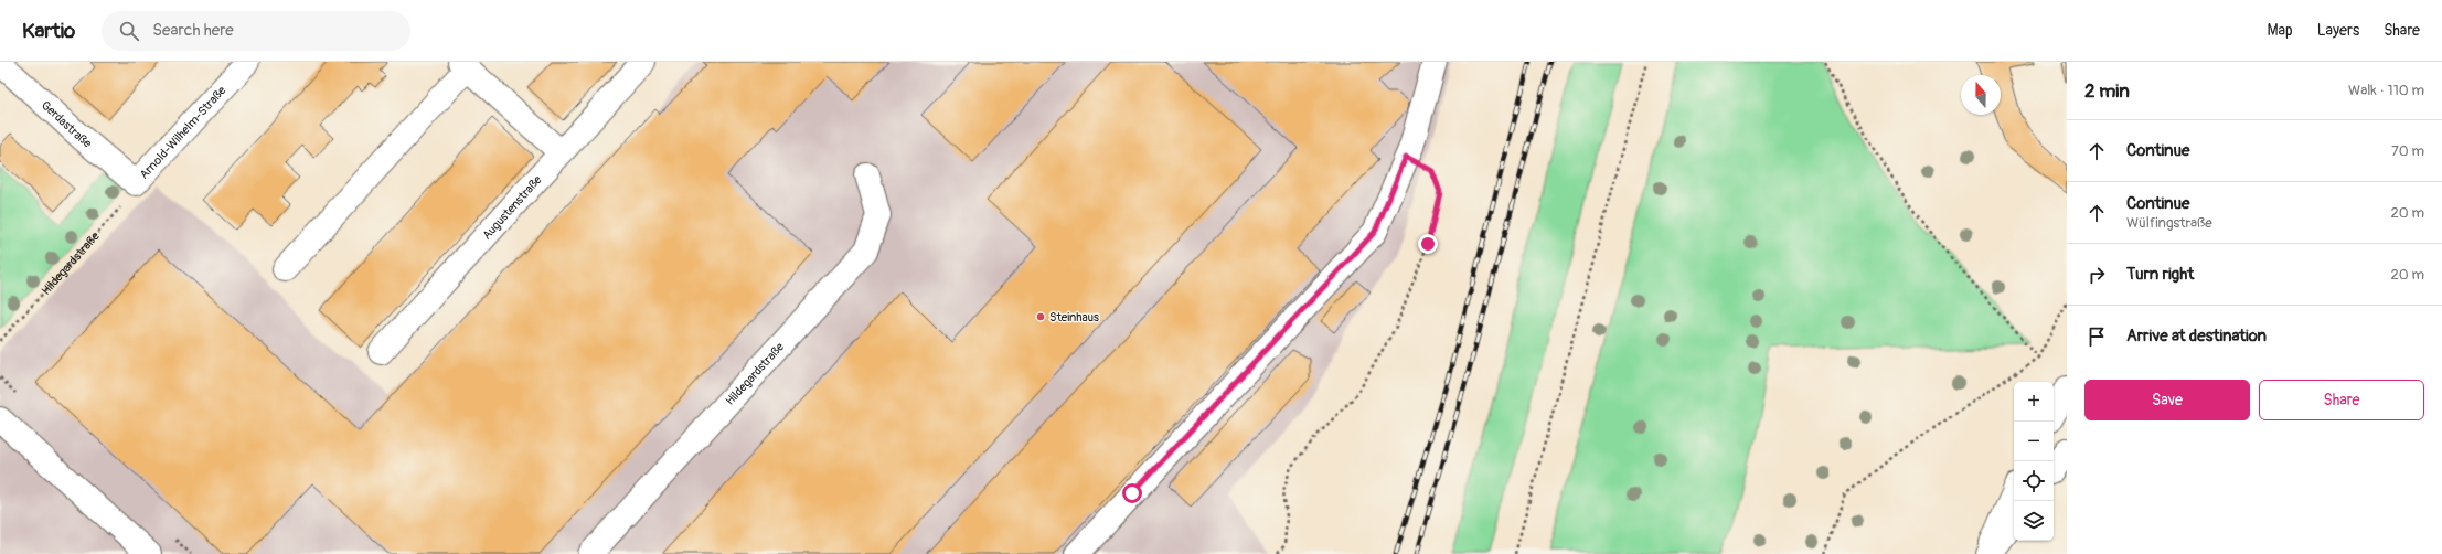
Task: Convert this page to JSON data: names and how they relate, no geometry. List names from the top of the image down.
{
  "streets": {
    "street": [
      "Gerdastraße",
      "Arnold-Wilhelm-Straße",
      "Augustenstraße",
      "Hildegardstraße"
    ]
  },
  "crossings": [
    ["Gerdastraße", "Arnold-Wilhelm-Straße"],
    ["Gerdastraße", "Hildegardstraße"],
    ["Arnold-Wilhelm-Straße", "Hildegardstraße"]
  ],
  "places": ["Steinhaus"],
  "north": "top",
  "page": {
    "header": "Kartio",
    "search": "Search here",
    "nav": ["Map", "Layers", "Share"],
    "heading": ["2 min", "Walk · 110 m"],
    "list": [
      ["Continue", "70 m"],
      ["Continue", "Wülfingstraße", "20 m"],
      ["Turn right", "20 m"],
      "Arrive at destination"
    ],
    "buttons": ["Save", "Share"],
    "map_buttons": ["+", "−"]
  }
}
